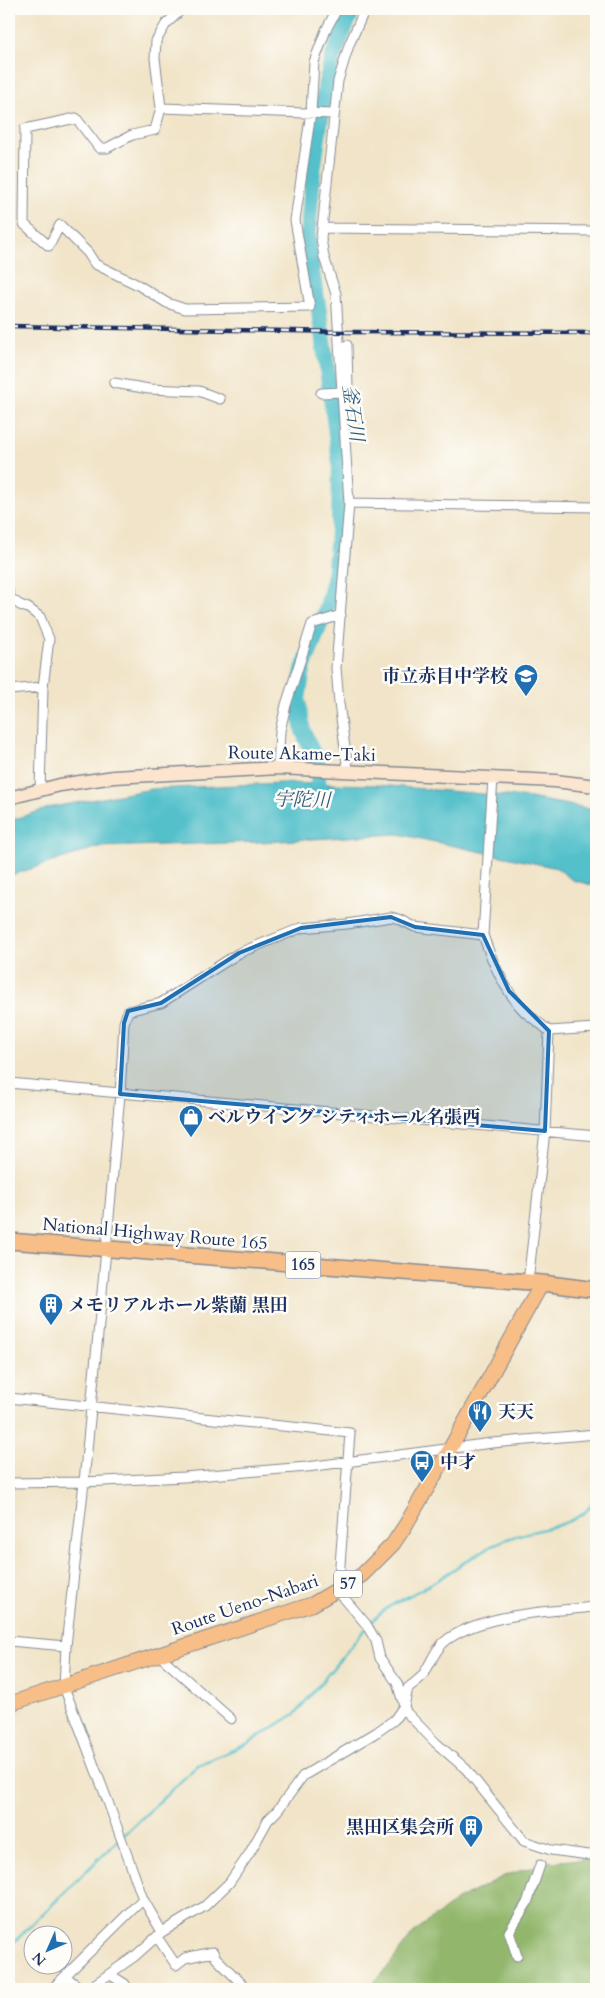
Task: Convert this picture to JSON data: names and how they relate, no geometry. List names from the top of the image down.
{
  "streets": {
    "highway": ["National Highway Route 165", "165"],
    "main road": ["Route Akame-Taki", "57", "Route Ueno-Nabari"]
  },
  "crossings": [
    ["National Highway Route 165", "Route Ueno-Nabari"]
  ],
  "water": ["釜石川", "宇陀川"],
  "places": {
    "school or university": ["市立赤目中学校"],
    "shop": ["ベルウイング シティホール名張西"],
    "building": ["メモリアルホール紫蘭 黒田", "黒田区集会所"],
    "restaurant": ["天天"],
    "bus stop": ["中才"]
  },
  "north": "bottom left"
}
